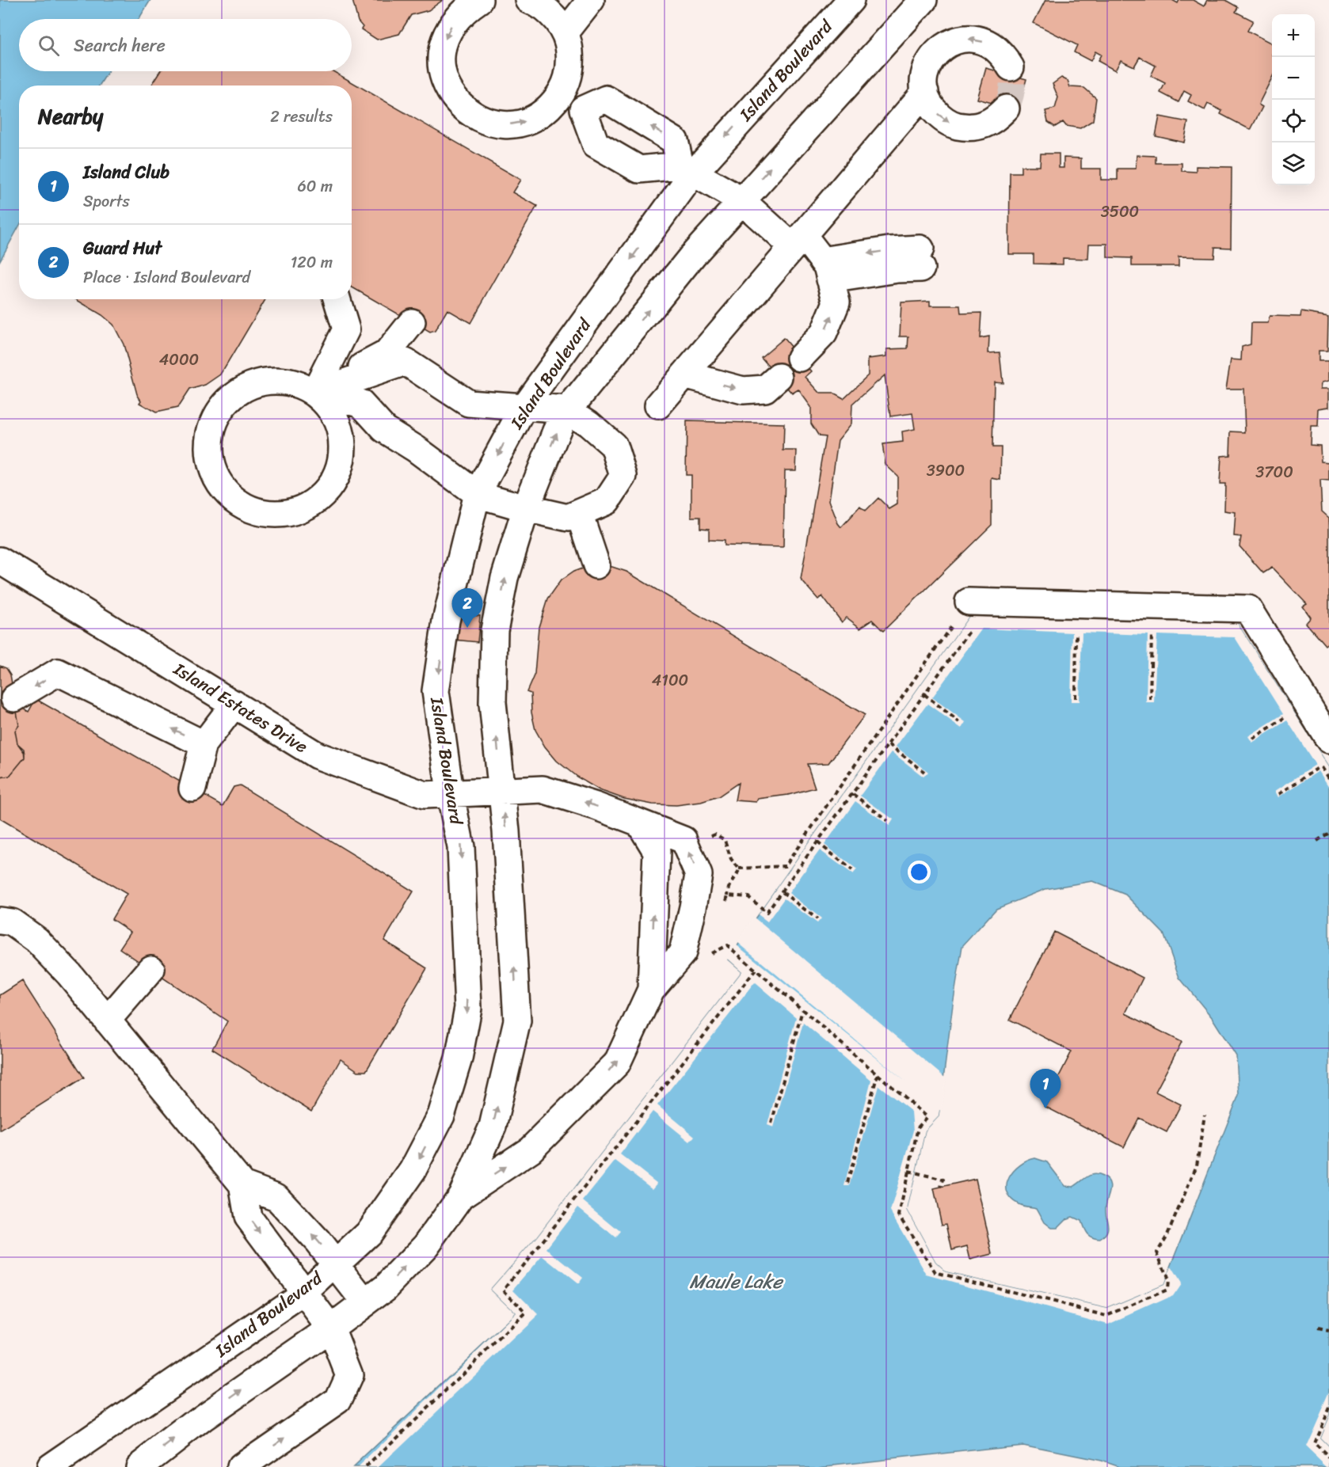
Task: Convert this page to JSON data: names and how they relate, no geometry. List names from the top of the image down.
{
  "streets": {
    "street": ["Island Boulevard", "Island Estates Drive"]
  },
  "crossings": [
    ["Island Boulevard", "Island Estates Drive"]
  ],
  "water": ["Maule Lake"],
  "house_numbers": [
    "3500",
    "4000",
    "3900",
    "3700",
    "4100"
  ],
  "page": {
    "map_buttons": ["+", "−"],
    "search": "Search here",
    "heading": ["Nearby", "2 results"],
    "list": [
      {
        "mark": "1",
        "name": "Island Club",
        "note": "Sports",
        "value": "60 m"
      },
      {
        "mark": "2",
        "name": "Guard Hut",
        "note": "Place · Island Boulevard",
        "value": "120 m"
      }
    ],
    "pins": ["2", "1"]
  }
}
